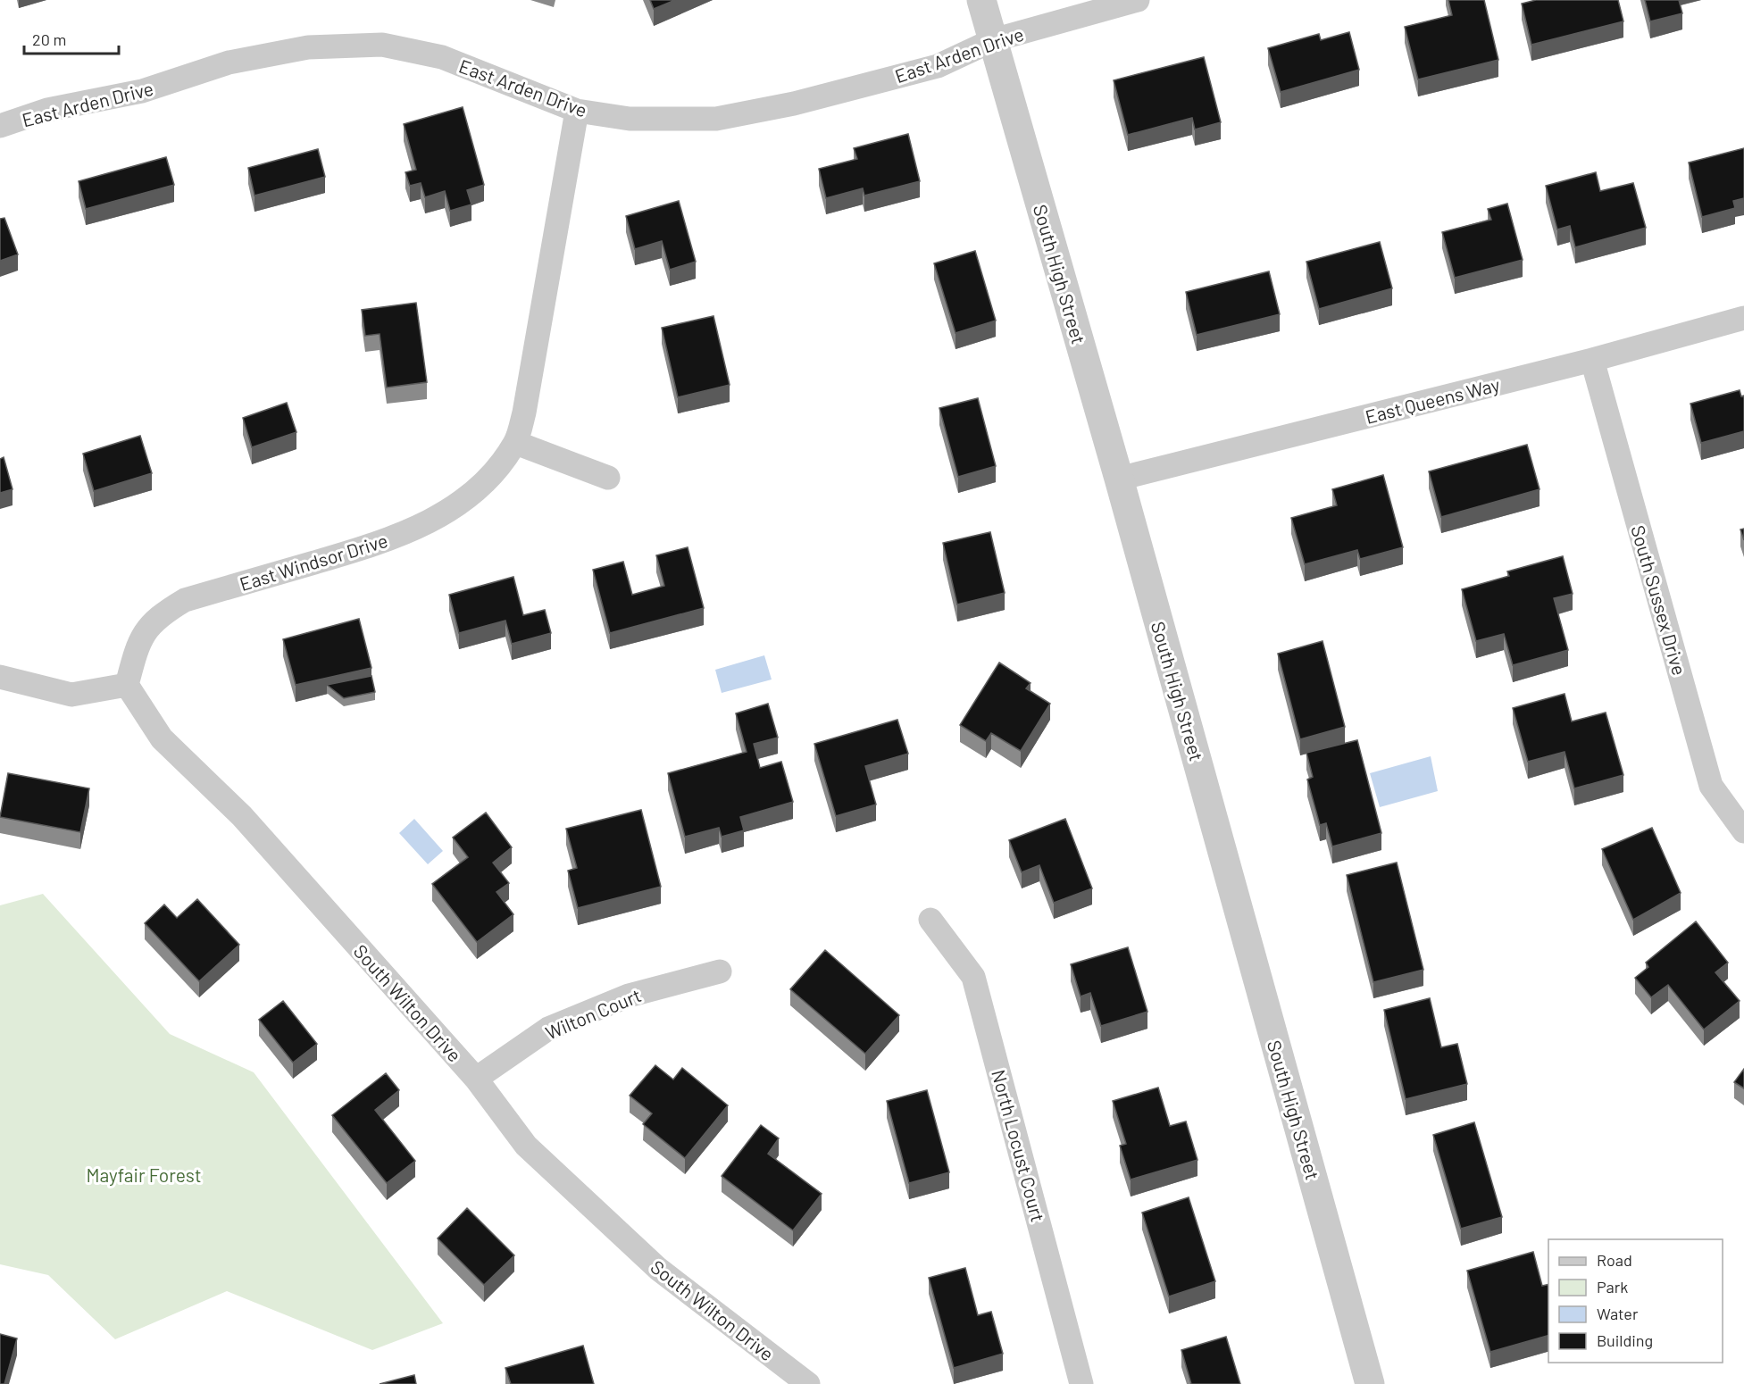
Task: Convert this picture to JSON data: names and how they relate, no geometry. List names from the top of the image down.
{
  "streets": {
    "street": [
      "East Arden Drive",
      "South High Street",
      "East Queens Way",
      "East Windsor Drive",
      "South Sussex Drive",
      "South Wilton Drive",
      "Wilton Court",
      "North Locust Court"
    ]
  },
  "crossings": [
    ["East Arden Drive", "South High Street"],
    ["East Arden Drive", "East Windsor Drive"],
    ["South High Street", "East Queens Way"],
    ["East Queens Way", "South Sussex Drive"],
    ["East Windsor Drive", "South Wilton Drive"],
    ["South Wilton Drive", "Wilton Court"]
  ],
  "parks": ["Mayfair Forest"],
  "legend": [
    "Road",
    "Park",
    "Water",
    "Building"
  ],
  "scale_bar": "20 m"
}
